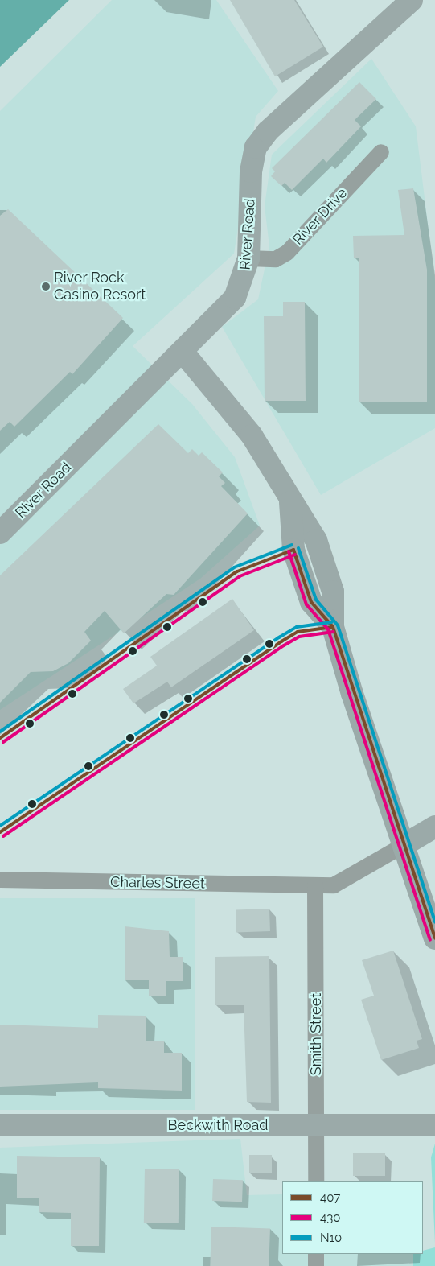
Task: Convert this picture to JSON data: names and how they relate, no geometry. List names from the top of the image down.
{
  "streets": {
    "street": [
      "River Drive",
      "River Road",
      "Charles Street",
      "Smith Street",
      "Beckwith Road"
    ]
  },
  "crossings": [
    ["River Drive", "River Road"],
    ["Charles Street", "Smith Street"],
    ["Smith Street", "Beckwith Road"]
  ],
  "places": ["River Rock Casino Resort"],
  "lines": ["transit line N10", "transit line 407", "transit line 430"],
  "legend": ["407", "430", "N10"]
}
